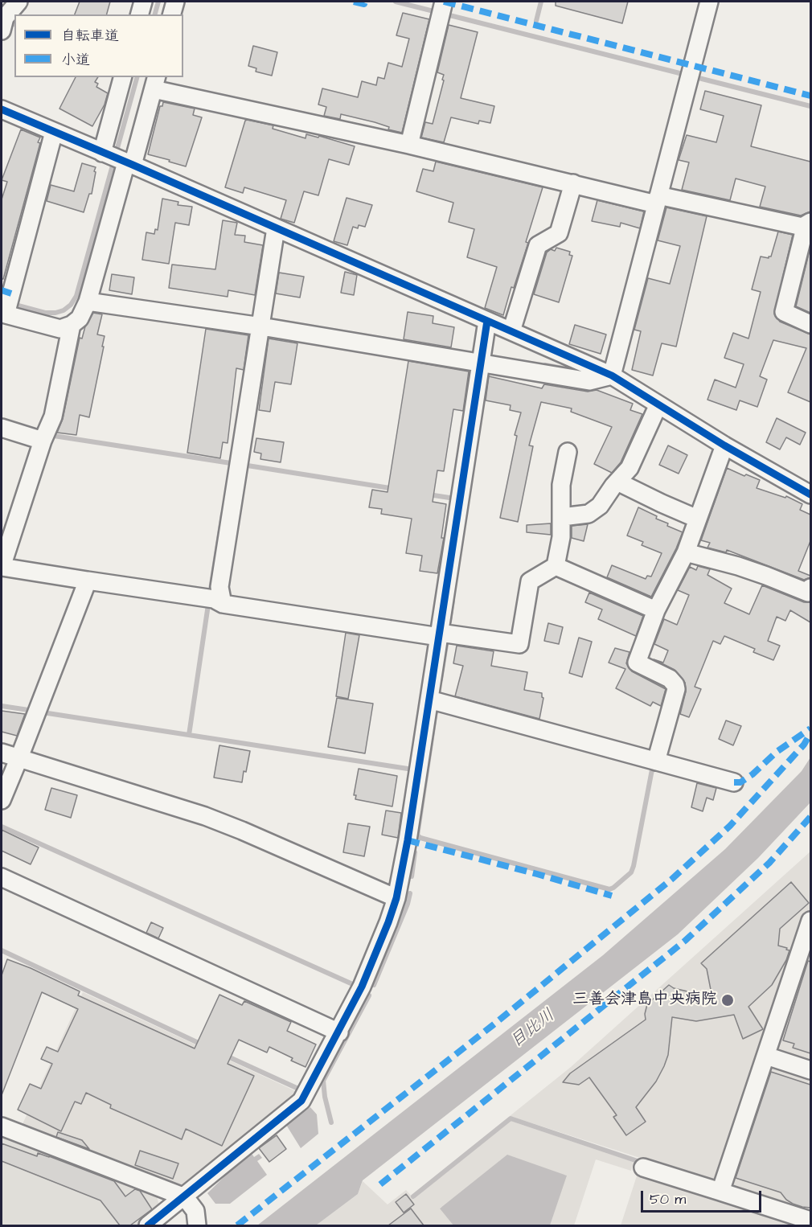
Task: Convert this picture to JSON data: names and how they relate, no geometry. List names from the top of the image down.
{
  "water": ["目比川"],
  "places": ["三善会津島中央病院"],
  "legend": ["自転車道", "小道"],
  "scale_bar": "50 m"
}
